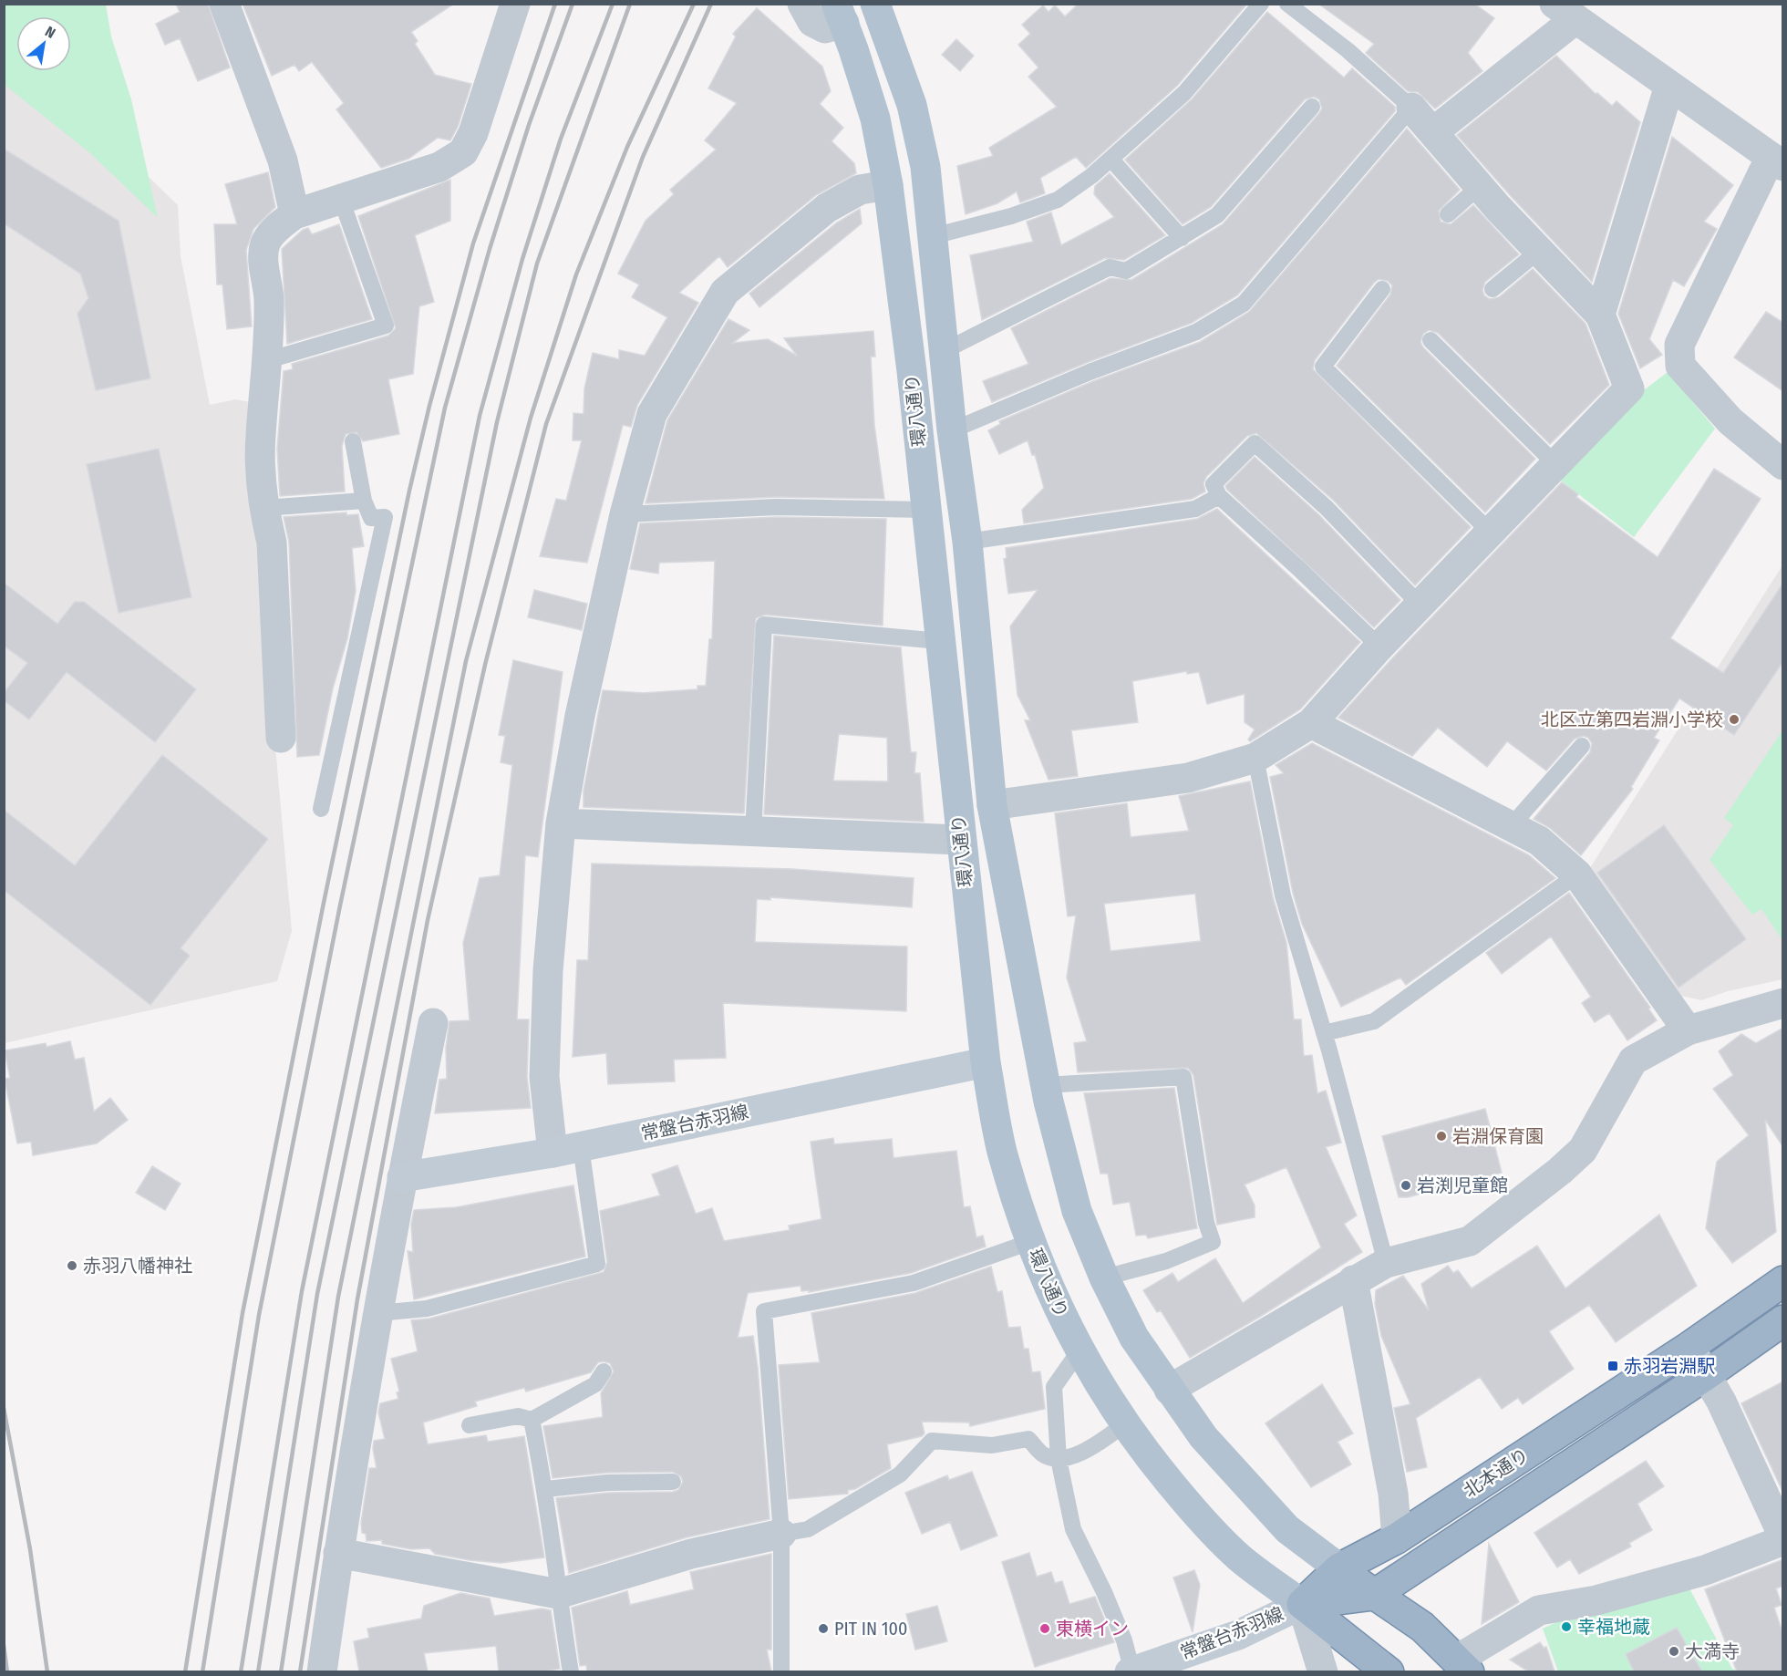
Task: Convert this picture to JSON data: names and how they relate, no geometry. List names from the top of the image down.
{
  "streets": {
    "highway": ["北本通り"],
    "main road": ["環八通り", "常盤台赤羽線"]
  },
  "crossings": [
    ["環八通り", "常盤台赤羽線"],
    ["環八通り", "北本通り"],
    ["常盤台赤羽線", "北本通り"]
  ],
  "places": {
    "other": [
      "北区立第四岩淵小学校",
      "岩淵保育園",
      "岩渕児童館",
      "赤羽八幡神社",
      "幸福地蔵",
      "PIT IN 100",
      "東横イン",
      "大満寺"
    ],
    "transit": ["赤羽岩淵駅"]
  },
  "north": "top right"
}
